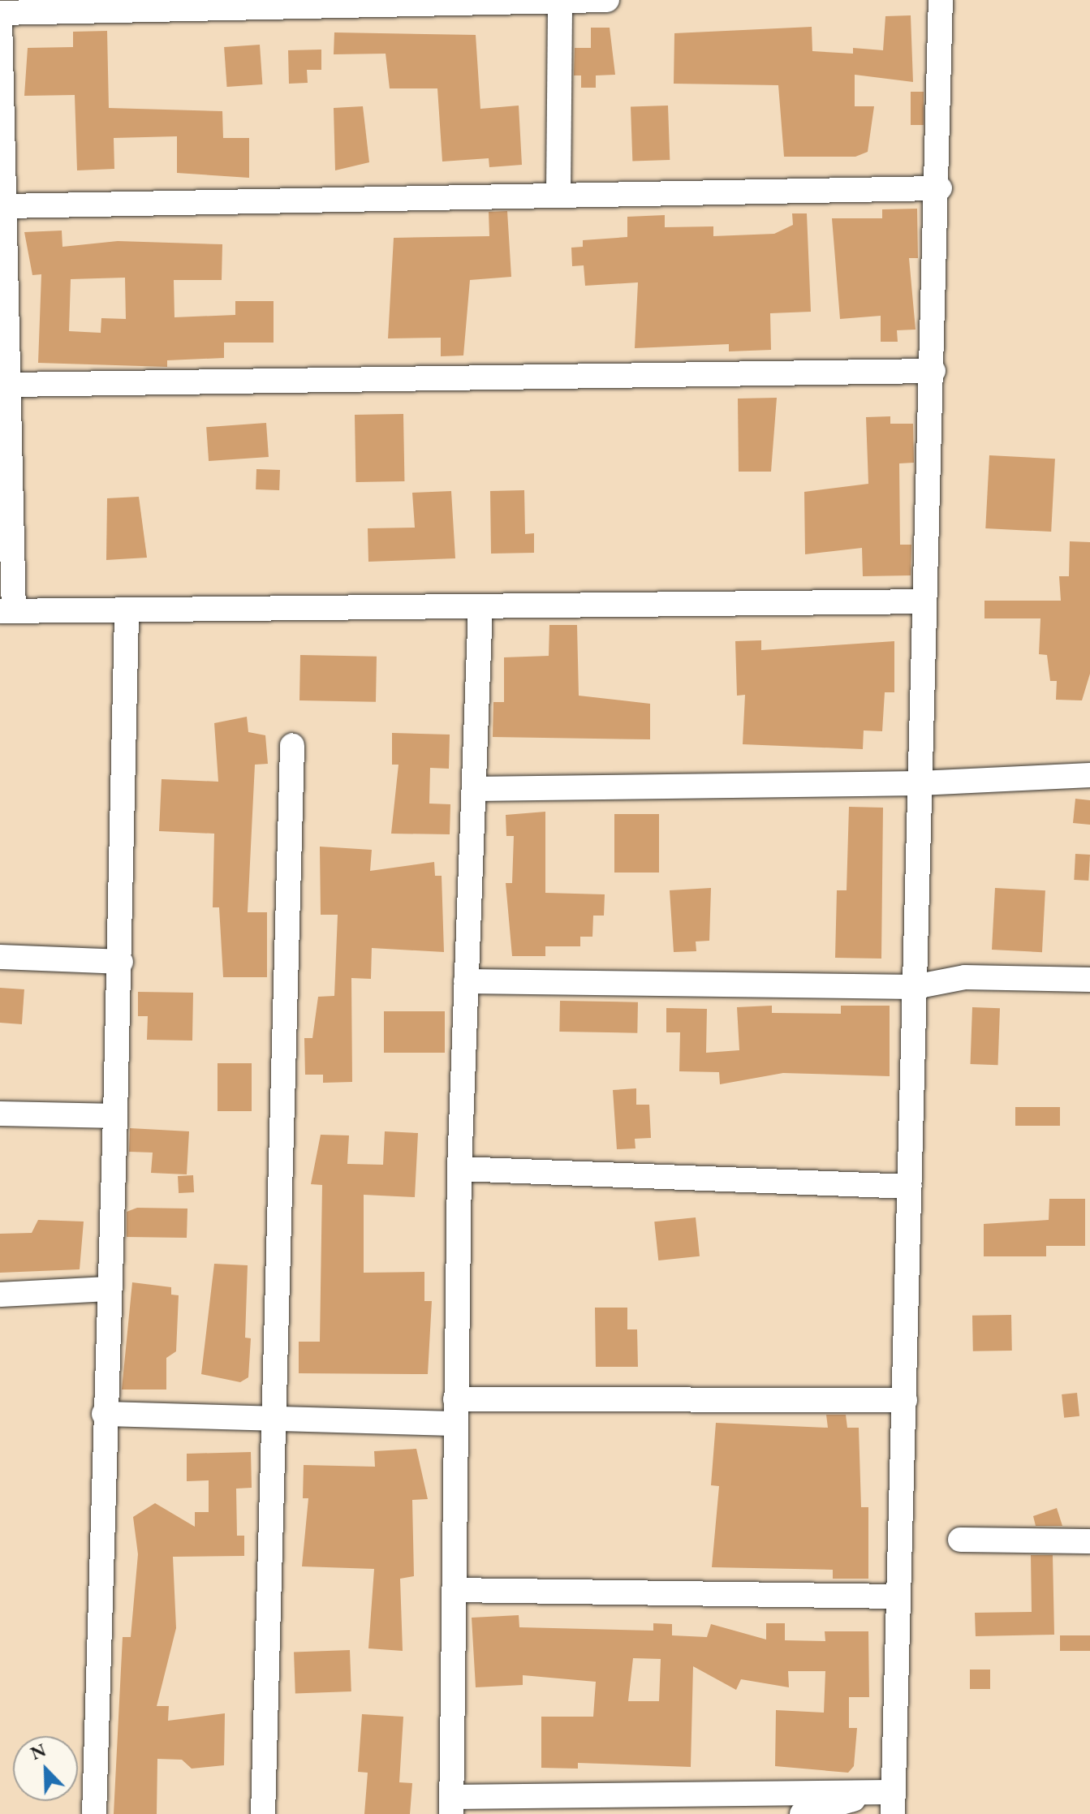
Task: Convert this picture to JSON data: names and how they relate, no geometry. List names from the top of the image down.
{
  "north": "top left"
}
